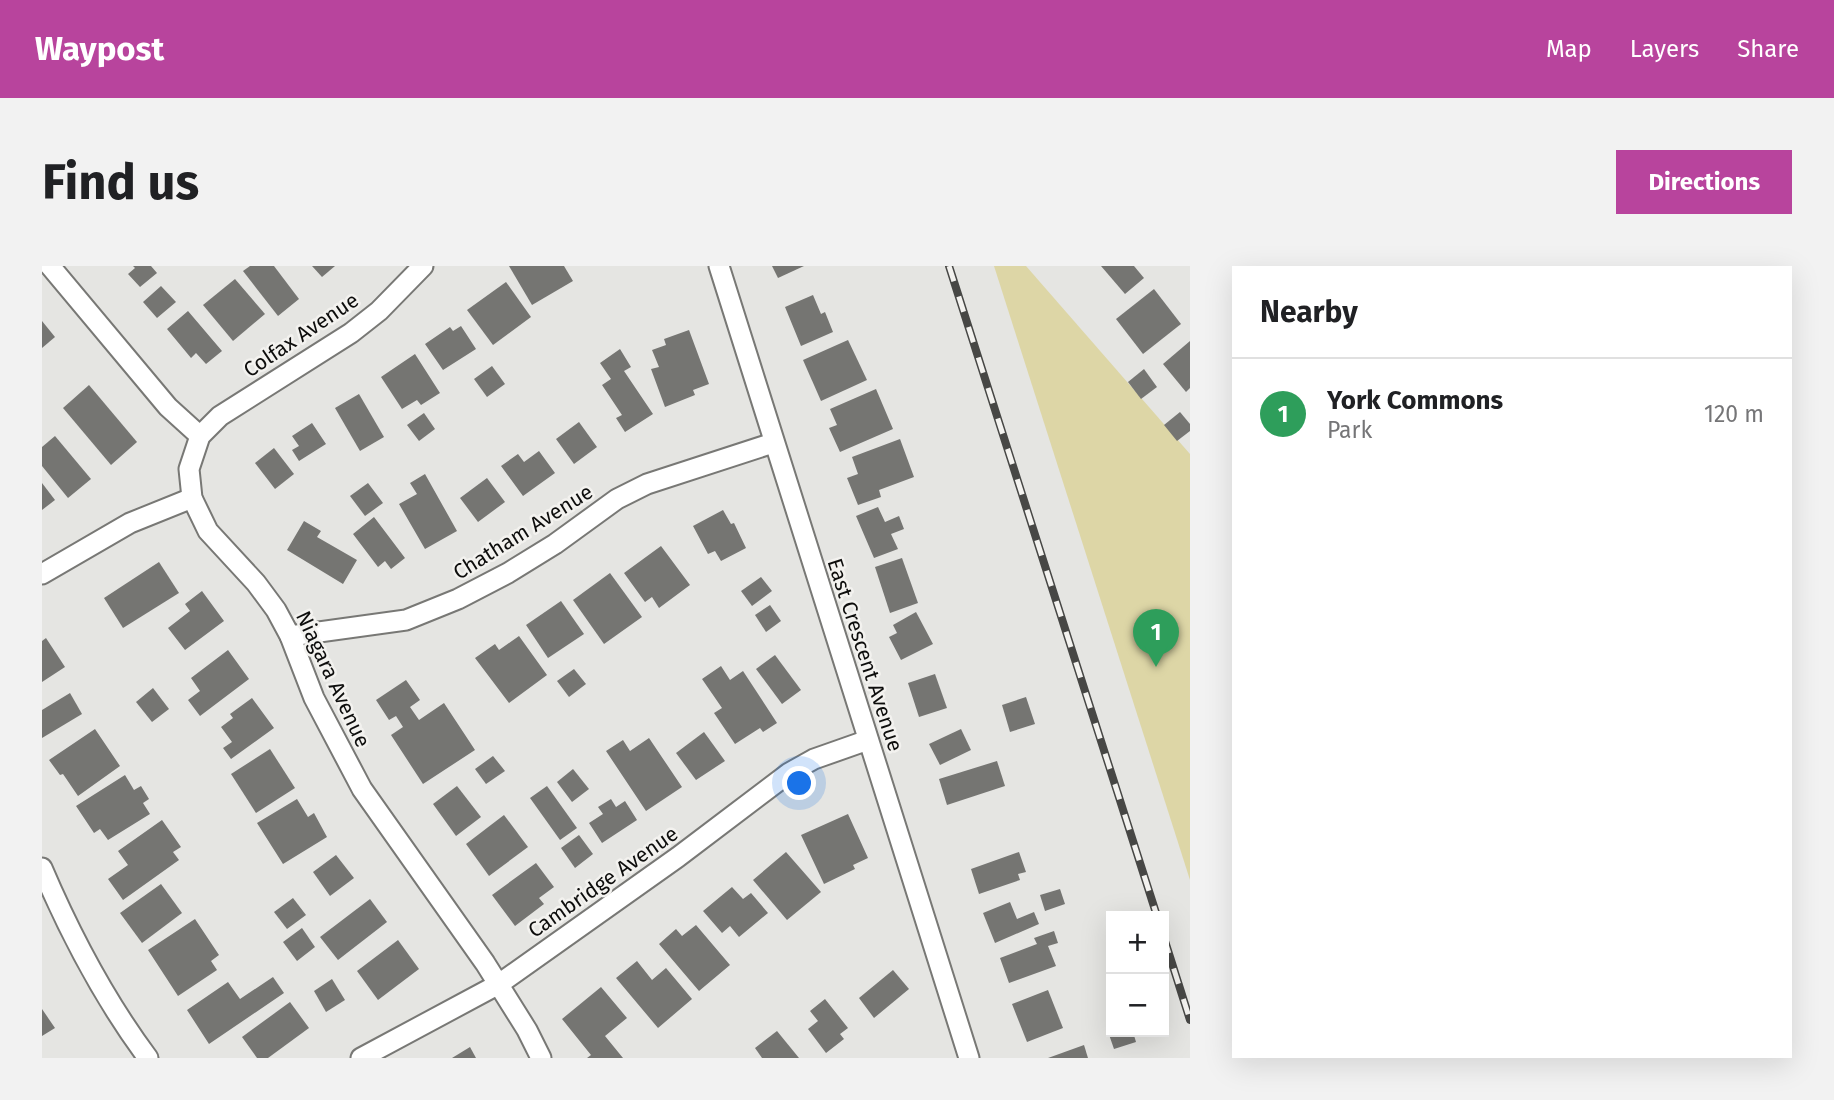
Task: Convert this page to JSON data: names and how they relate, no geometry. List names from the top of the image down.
{
  "streets": {
    "street": [
      "Colfax Avenue",
      "Chatham Avenue",
      "East Crescent Avenue",
      "Niagara Avenue",
      "Cambridge Avenue"
    ]
  },
  "crossings": [
    ["Colfax Avenue", "Niagara Avenue"],
    ["Chatham Avenue", "East Crescent Avenue"],
    ["Chatham Avenue", "Niagara Avenue"],
    ["East Crescent Avenue", "Cambridge Avenue"],
    ["Niagara Avenue", "Cambridge Avenue"]
  ],
  "page": {
    "header": "Waypost",
    "nav": ["Map", "Layers", "Share"],
    "buttons": "Directions",
    "title": "Find us",
    "heading": "Nearby",
    "list": [
      {
        "mark": "1",
        "name": "York Commons",
        "note": "Park",
        "value": "120 m"
      }
    ],
    "pins": "1",
    "map_buttons": ["+", "−"]
  }
}
